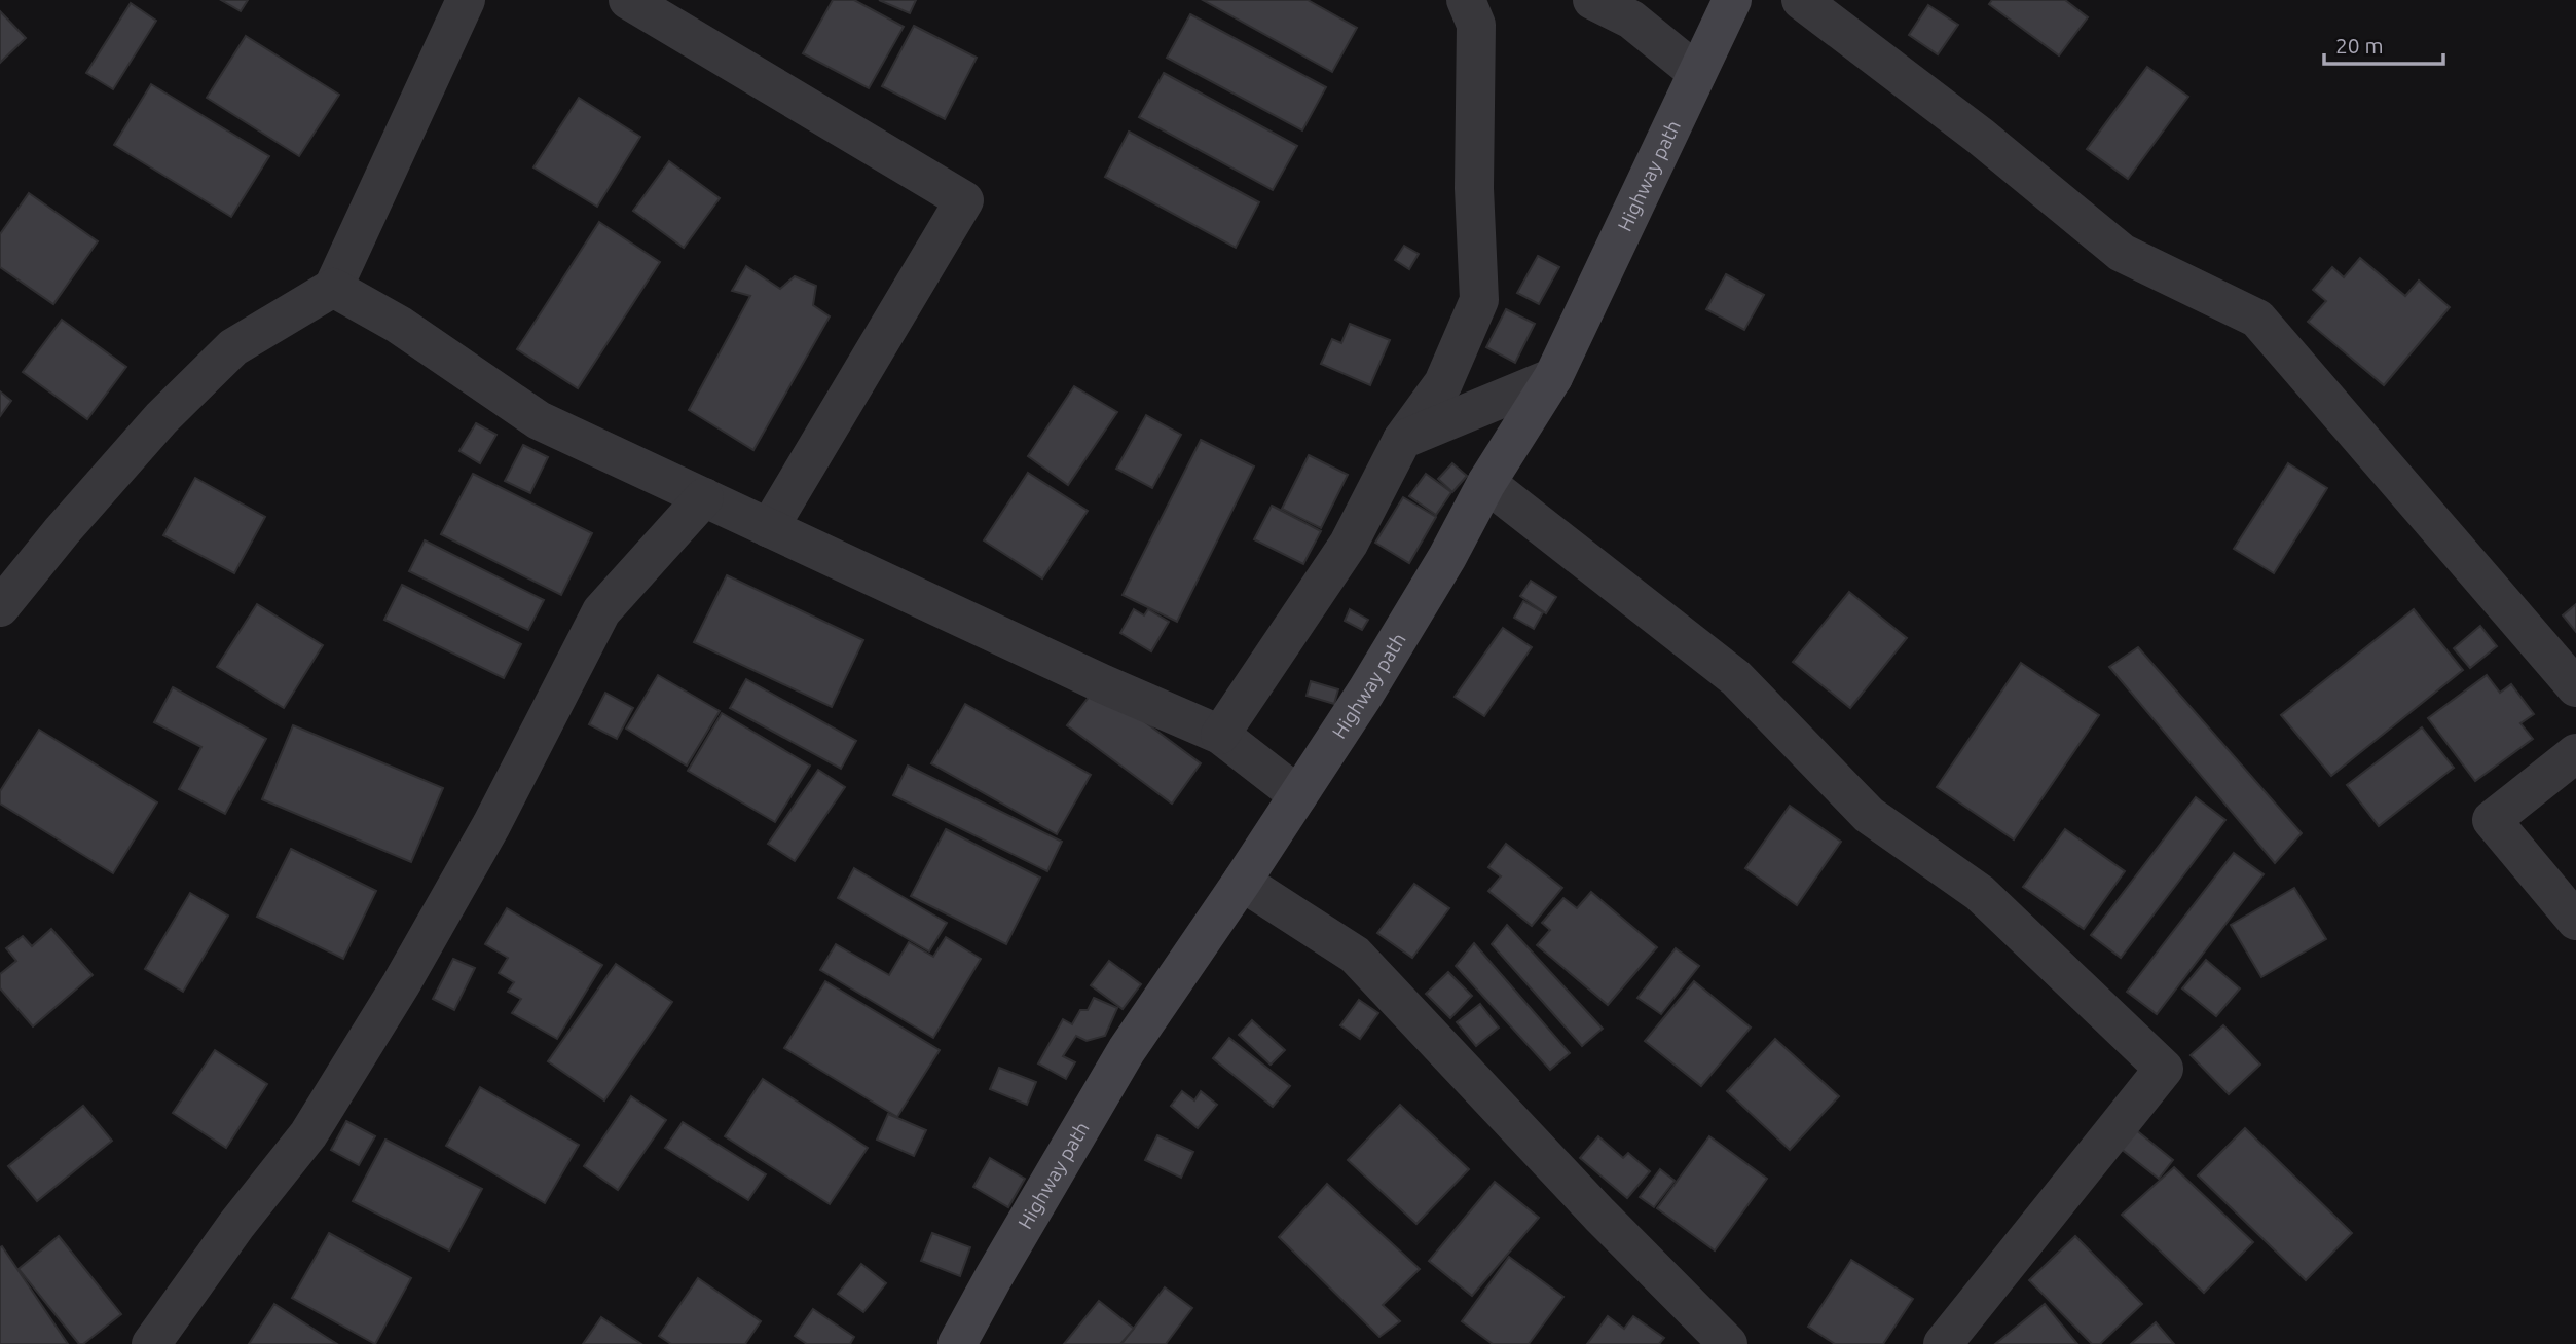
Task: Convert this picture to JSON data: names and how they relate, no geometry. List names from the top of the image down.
{
  "streets": {
    "street": ["Highway path"]
  },
  "scale_bar": "20 m"
}
